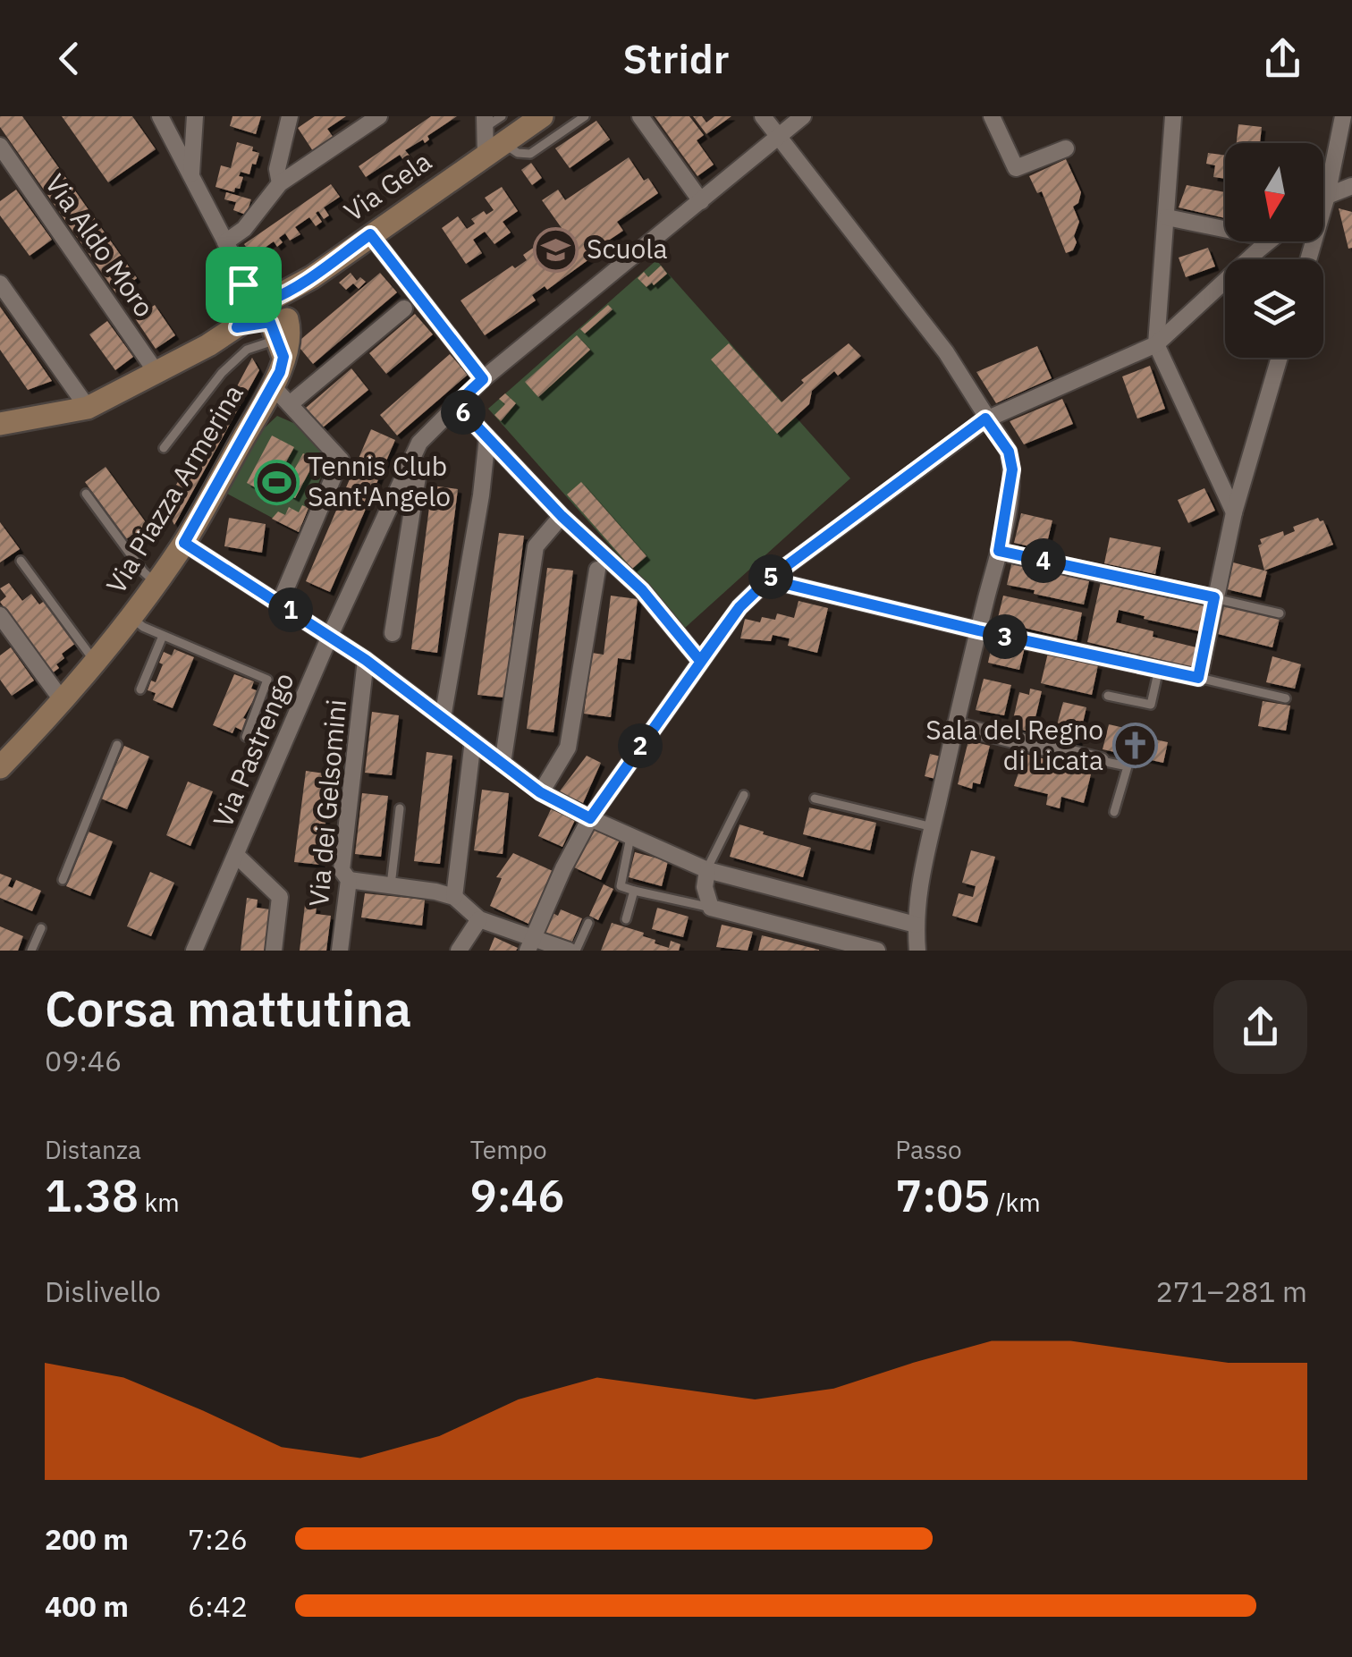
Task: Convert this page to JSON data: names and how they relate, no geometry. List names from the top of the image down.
{
  "streets": {
    "main road": ["Via Gela", "Via Piazza Armerina"],
    "street": ["Via Aldo Moro", "Via Pastrengo", "Via dei Gelsomini"]
  },
  "crossings": [
    ["Via Gela", "Via Piazza Armerina"]
  ],
  "places": {
    "school or university": ["Scuola"],
    "sports": ["Tennis Club Sant'Angelo"],
    "church": ["Sala del Regno di Licata"]
  },
  "north": "bottom",
  "page": {
    "header": "Stridr",
    "pins": [
      "6",
      "4",
      "5",
      "1",
      "3",
      "2"
    ],
    "heading": ["Corsa mattutina", "09:46"],
    "stats": [
      ["Distanza", "1.38 km"],
      ["Tempo", "9:46"],
      ["Passo", "7:05 /km"]
    ],
    "chart": ["Dislivello", "271–281 m"],
    "list": [
      {
        "name": "200 m",
        "note": "7:26"
      },
      {
        "name": "400 m",
        "note": "6:42"
      }
    ]
  }
}
